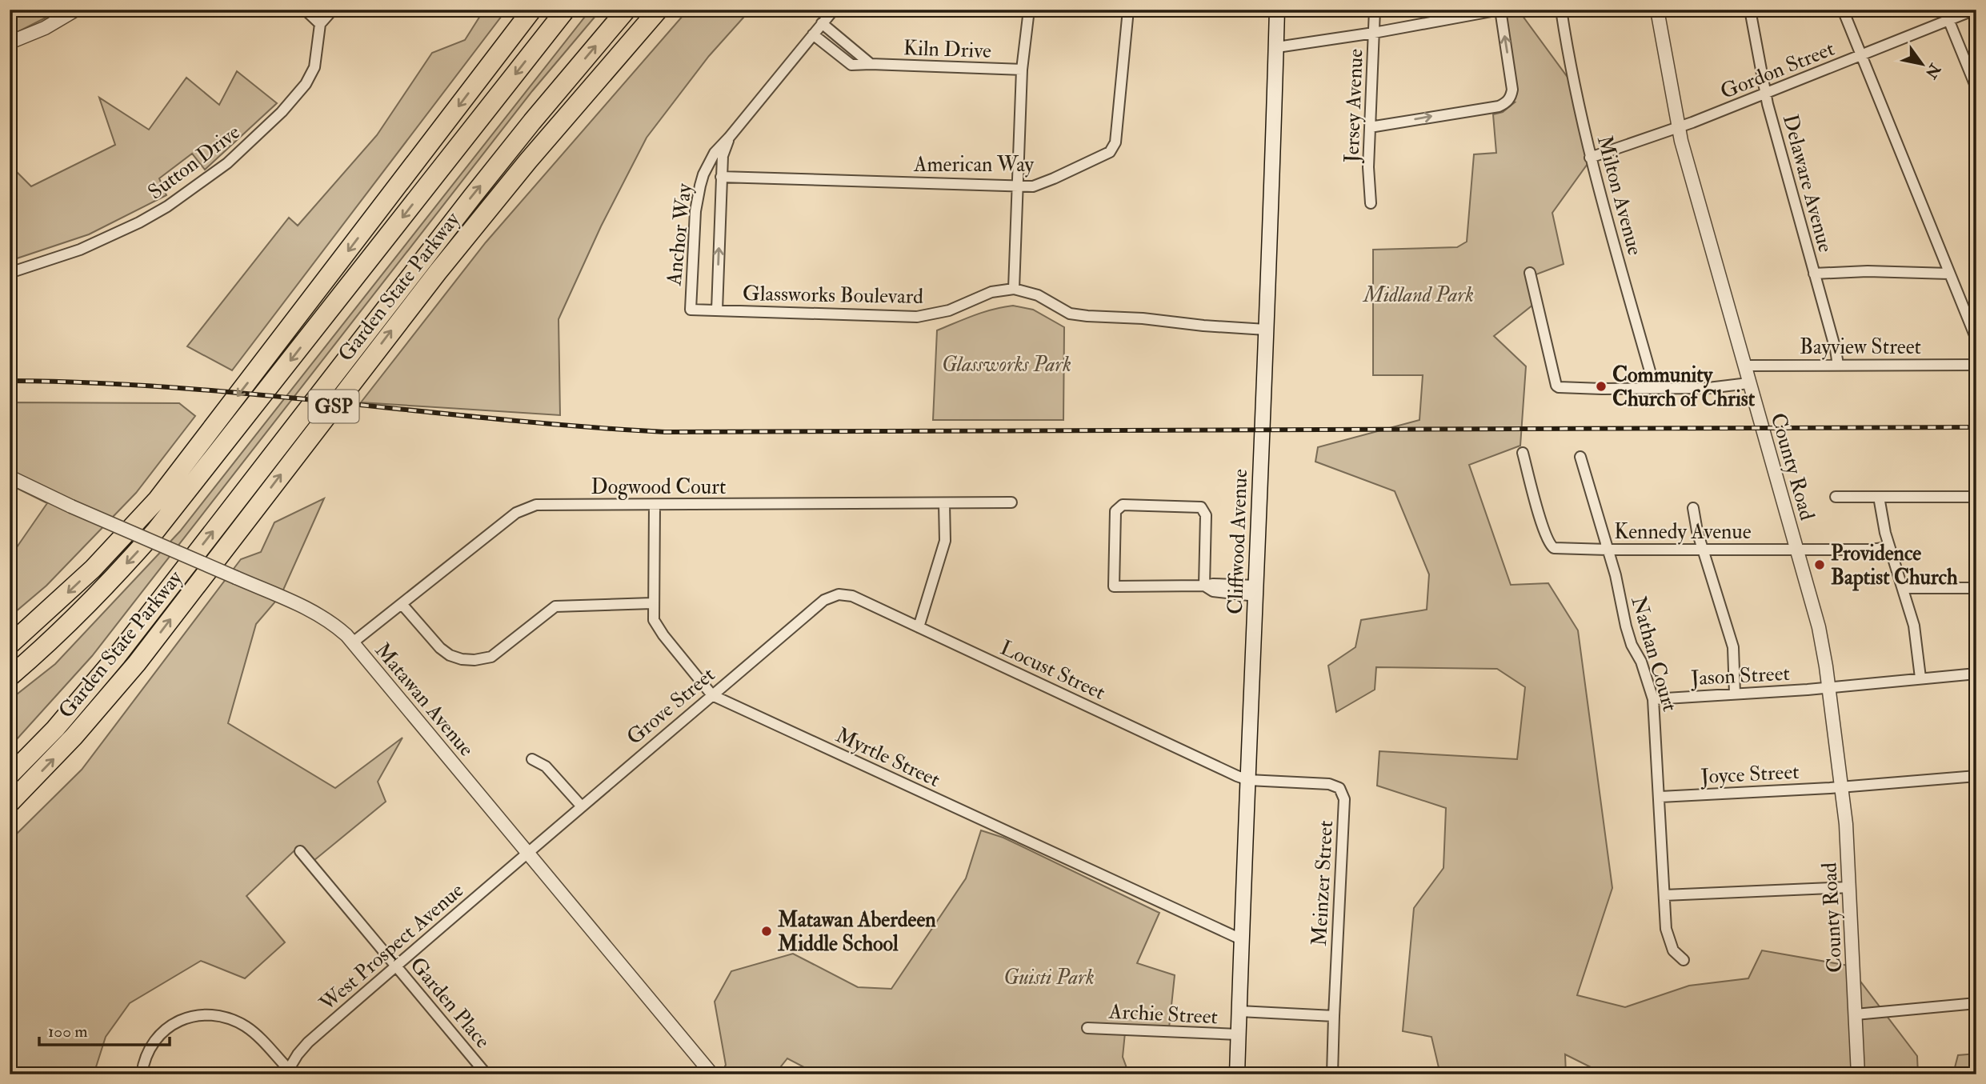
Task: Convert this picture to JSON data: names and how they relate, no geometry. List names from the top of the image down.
{
  "streets": {
    "highway": ["Garden State Parkway", "GSP"],
    "main road": ["Cliffwood Avenue"],
    "street": [
      "Kiln Drive",
      "Gordon Street",
      "Jersey Avenue",
      "Sutton Drive",
      "American Way",
      "Delaware Avenue",
      "Milton Avenue",
      "Anchor Way",
      "Glassworks Boulevard",
      "Bayview Street",
      "County Road",
      "Dogwood Court",
      "Kennedy Avenue",
      "Nathan Court",
      "Locust Street",
      "Jason Street",
      "Matawan Avenue",
      "Grove Street",
      "Myrtle Street",
      "Joyce Street",
      "Meinzer Street",
      "West Prospect Avenue",
      "Garden Place",
      "Archie Street"
    ]
  },
  "crossings": [
    ["Kiln Drive", "Anchor Way"],
    ["Gordon Street", "Delaware Avenue"],
    ["Gordon Street", "Milton Avenue"],
    ["Gordon Street", "County Road"],
    ["American Way", "Anchor Way"],
    ["Delaware Avenue", "Bayview Street"],
    ["Anchor Way", "Glassworks Boulevard"],
    ["Glassworks Boulevard", "Cliffwood Avenue"],
    ["Bayview Street", "County Road"],
    ["County Road", "Kennedy Avenue"],
    ["County Road", "Jason Street"],
    ["County Road", "Joyce Street"],
    ["Dogwood Court", "Matawan Avenue"],
    ["Dogwood Court", "Myrtle Street"],
    ["Kennedy Avenue", "Nathan Court"],
    ["Cliffwood Avenue", "Locust Street"],
    ["Cliffwood Avenue", "Myrtle Street"],
    ["Cliffwood Avenue", "Meinzer Street"],
    ["Cliffwood Avenue", "Archie Street"],
    ["Nathan Court", "Jason Street"],
    ["Nathan Court", "Joyce Street"],
    ["Locust Street", "Grove Street"],
    ["Locust Street", "Meinzer Street"],
    ["Matawan Avenue", "Grove Street"],
    ["Matawan Avenue", "West Prospect Avenue"],
    ["Grove Street", "Myrtle Street"],
    ["Grove Street", "West Prospect Avenue"],
    ["West Prospect Avenue", "Garden Place"]
  ],
  "parks": ["Midland Park", "Glassworks Park", "Guisti Park"],
  "places": ["Community Church of Christ", "Providence Baptist Church", "Matawan Aberdeen Middle School"],
  "scale_bar": "100 m",
  "north": "bottom right"
}
